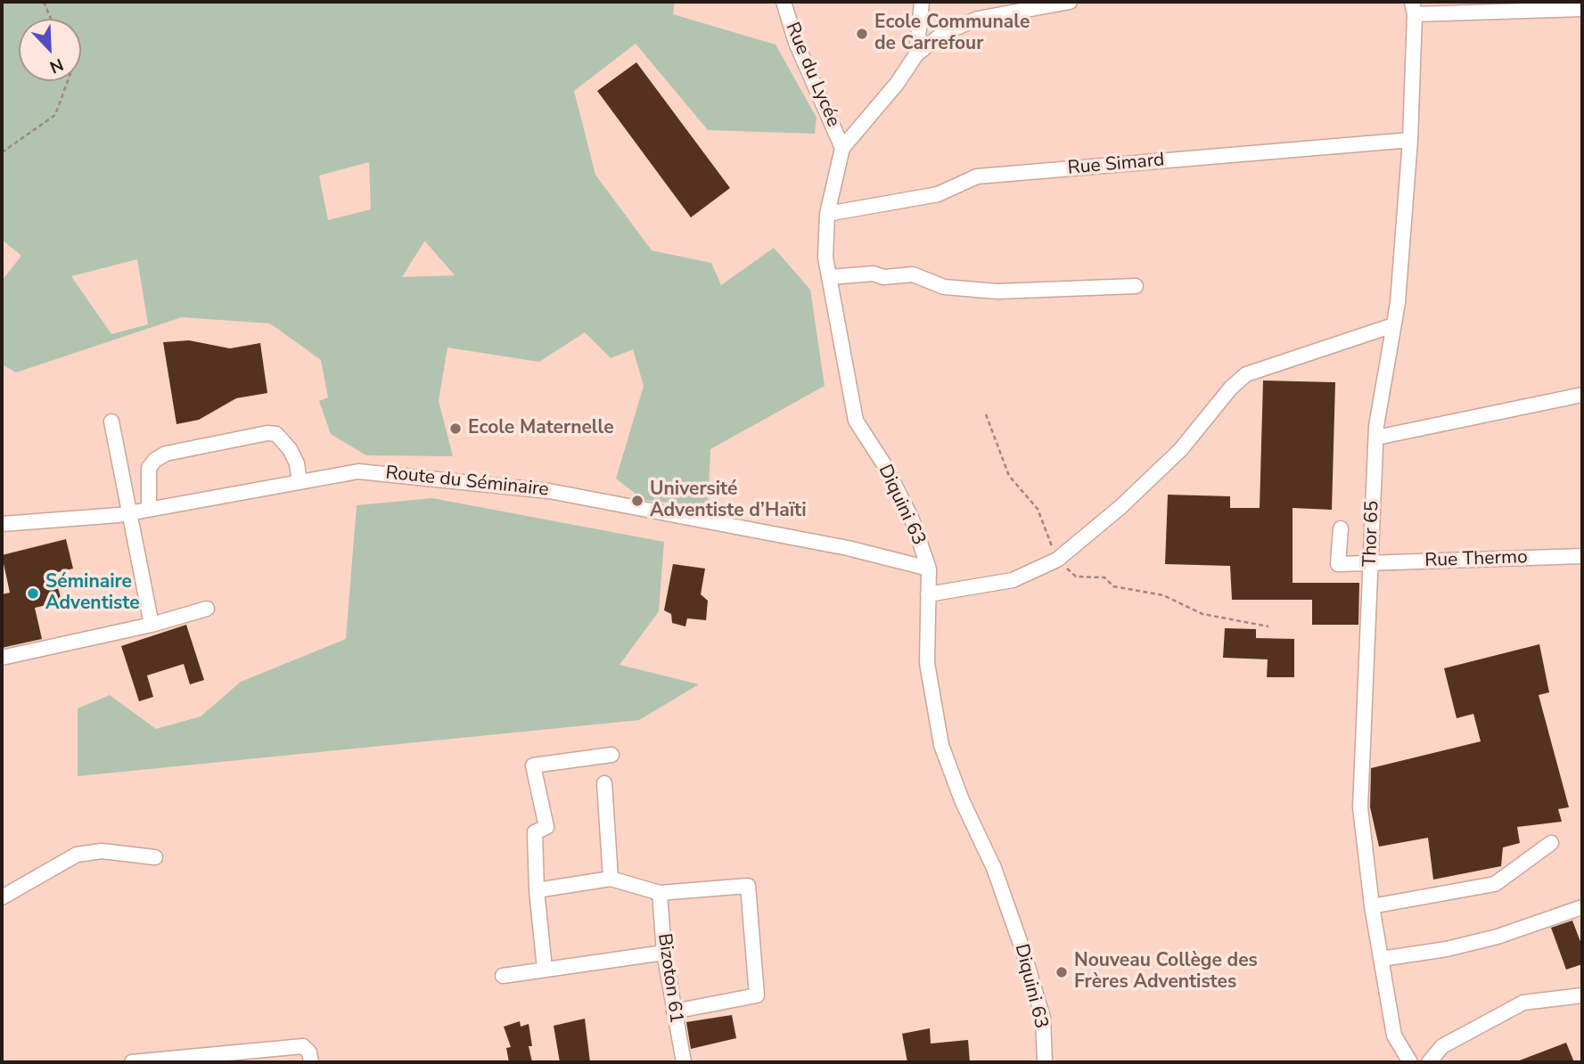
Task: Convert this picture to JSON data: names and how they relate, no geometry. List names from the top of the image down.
{
  "streets": {
    "street": [
      "Rue du Lycée",
      "Rue Simard",
      "Route du Séminaire",
      "Diquini 63",
      "Thor 65",
      "Rue Thermo",
      "Bizoton 61"
    ]
  },
  "crossings": [
    ["Rue du Lycée", "Diquini 63"],
    ["Rue Simard", "Diquini 63"],
    ["Rue Simard", "Thor 65"],
    ["Route du Séminaire", "Diquini 63"],
    ["Thor 65", "Rue Thermo"]
  ],
  "places": [
    "Ecole Communale de Carrefour",
    "Ecole Maternelle",
    "Université Adventiste d’Haïti",
    "Séminaire Adventiste",
    "Nouveau Collège des Frères Adventistes"
  ],
  "north": "bottom right"
}
